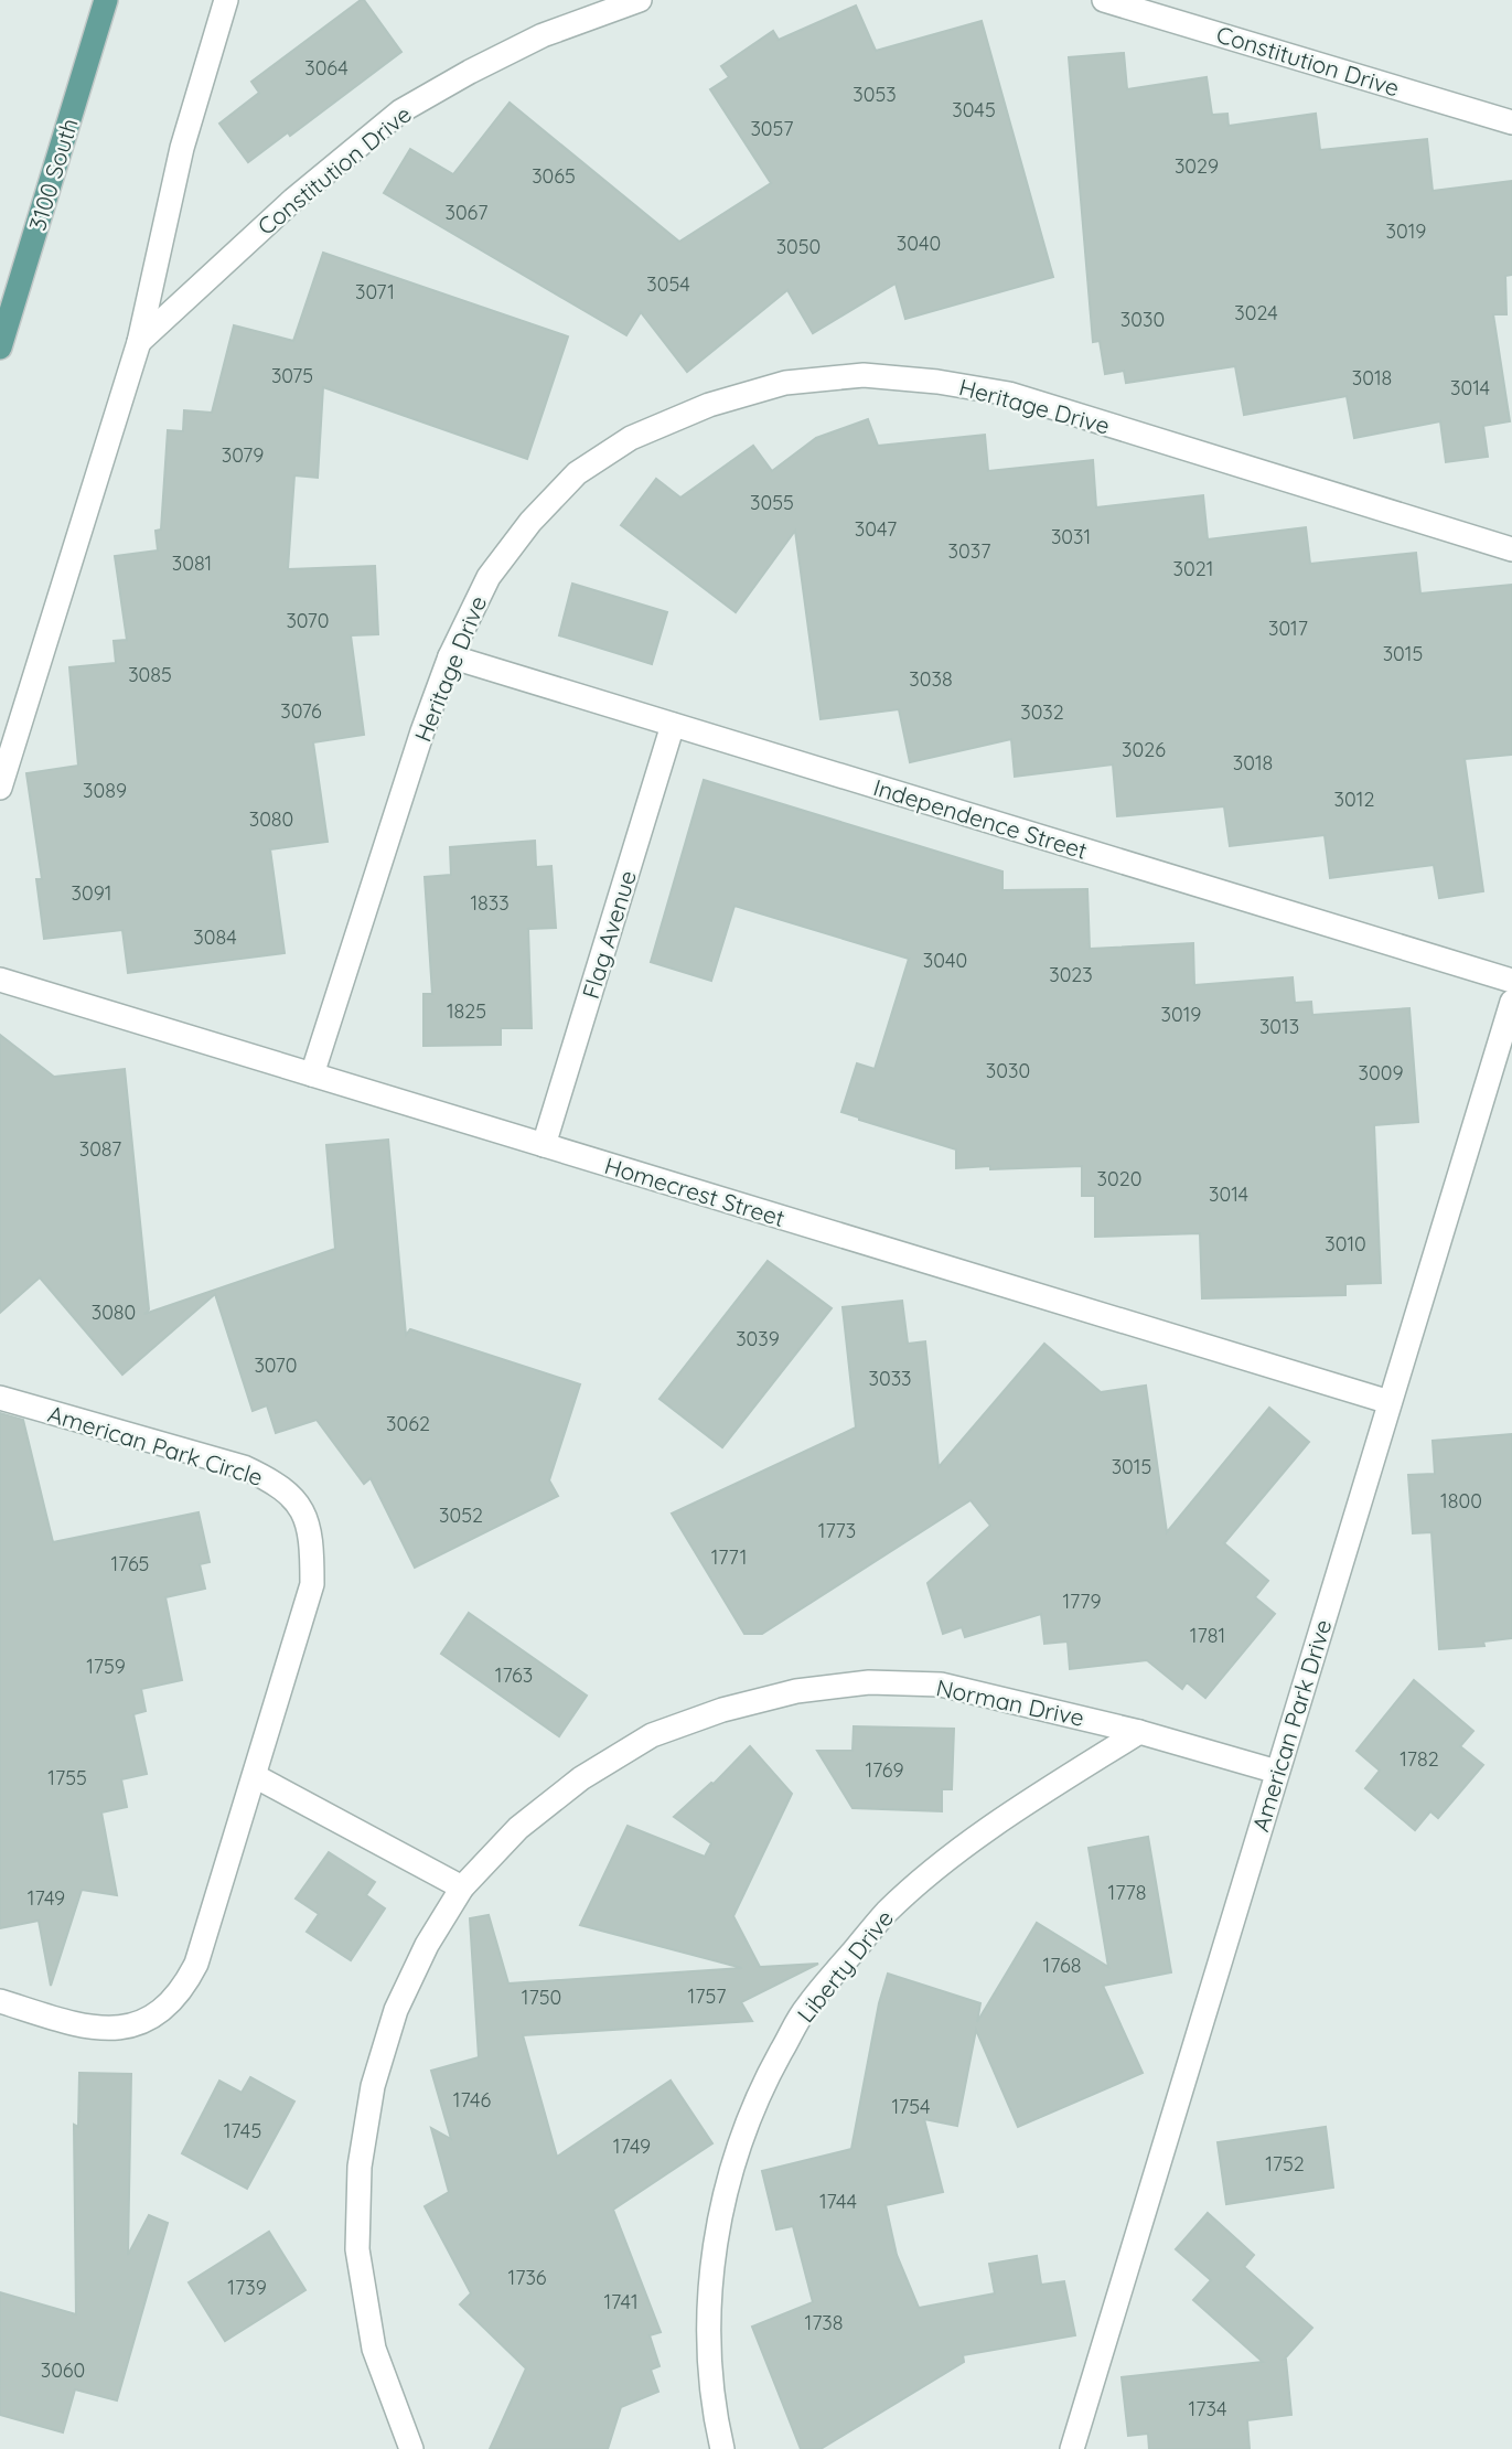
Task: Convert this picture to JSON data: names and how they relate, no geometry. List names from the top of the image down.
{
  "streets": {
    "main road": ["3100 South"],
    "lane": [
      "Constitution Drive",
      "Heritage Drive",
      "Independence Street",
      "Flag Avenue",
      "Homecrest Street",
      "American Park Circle",
      "Norman Drive",
      "American Park Drive",
      "Liberty Drive"
    ]
  },
  "crossings": [
    ["Heritage Drive", "Independence Street"],
    ["Heritage Drive", "Homecrest Street"],
    ["Independence Street", "Flag Avenue"],
    ["Flag Avenue", "Homecrest Street"],
    ["Homecrest Street", "American Park Drive"],
    ["Norman Drive", "American Park Drive"],
    ["Norman Drive", "Liberty Drive"]
  ],
  "house_numbers": [
    "3064",
    "3053",
    "3045",
    "3057",
    "3029",
    "3065",
    "3067",
    "3019",
    "3040",
    "3050",
    "3054",
    "3071",
    "3024",
    "3030",
    "3075",
    "3018",
    "3014",
    "3079",
    "3055",
    "3047",
    "3031",
    "3037",
    "3081",
    "3021",
    "3070",
    "3017",
    "3015",
    "3085",
    "3038",
    "3076",
    "3032",
    "3026",
    "3018",
    "3089",
    "3012",
    "3080",
    "3091",
    "1833",
    "3084",
    "3040",
    "3023",
    "1825",
    "3019",
    "3013",
    "3030",
    "3009",
    "3087",
    "3020",
    "3014",
    "3010",
    "3080",
    "3039",
    "3070",
    "3033",
    "3062",
    "3015",
    "1800",
    "3052",
    "1773",
    "1771",
    "1765",
    "1779",
    "1781",
    "1759",
    "1763",
    "1782",
    "1769",
    "1755",
    "1778",
    "1749",
    "1768",
    "1757",
    "1750",
    "1746",
    "1754",
    "1745",
    "1749",
    "1752",
    "1744",
    "1736",
    "1739",
    "1741",
    "1738",
    "3060",
    "1734"
  ]
}
